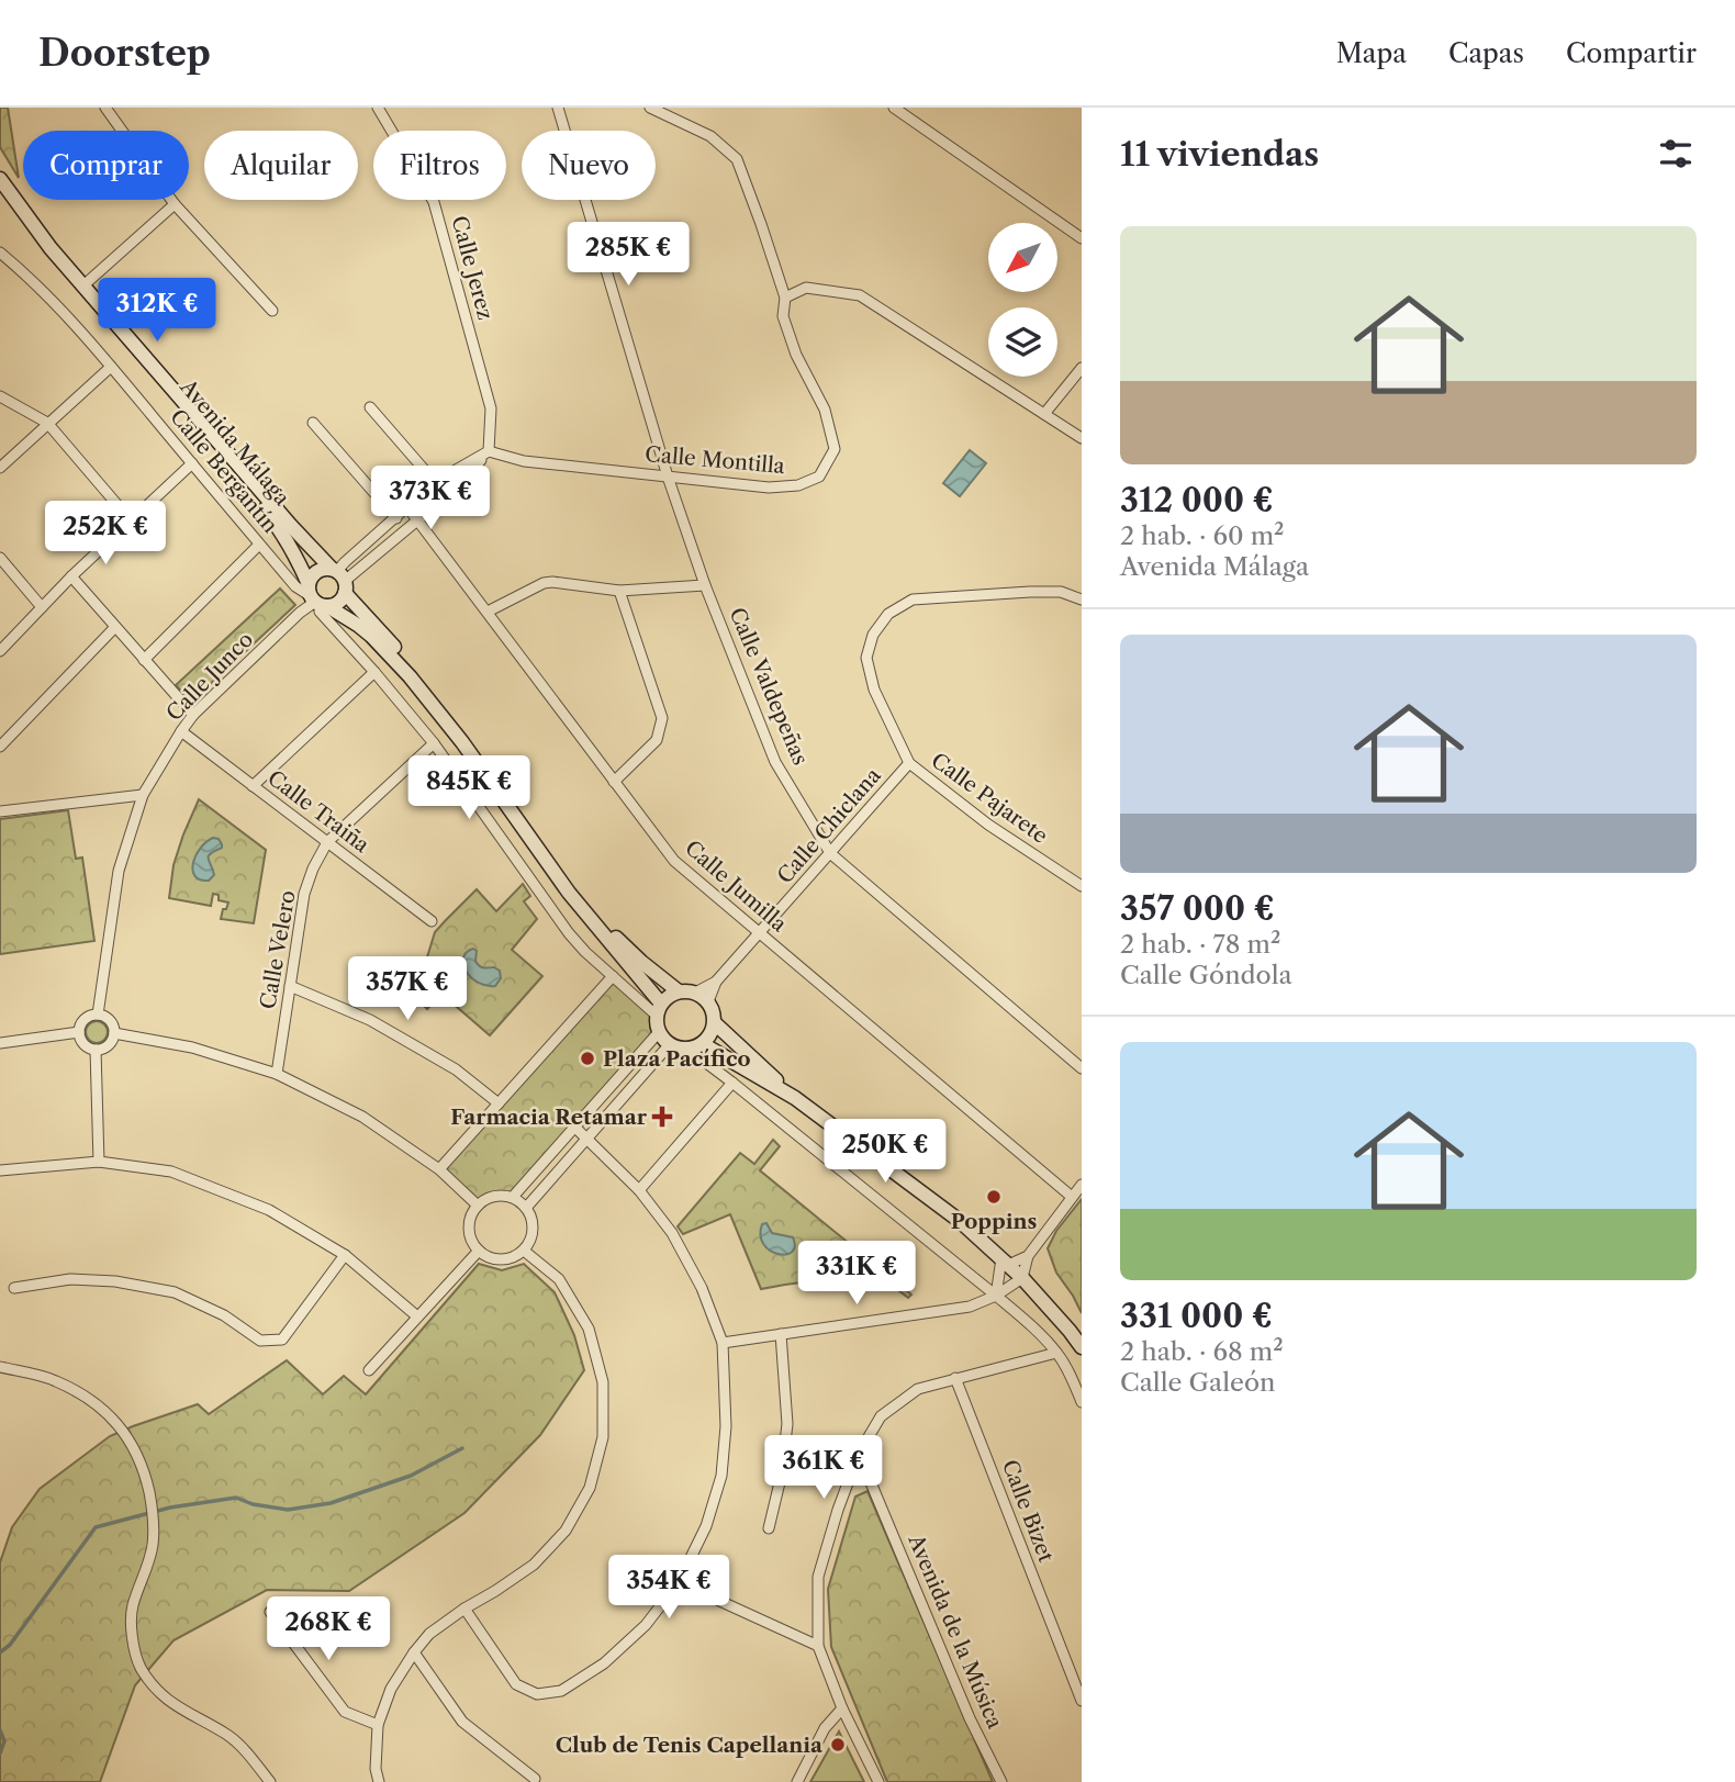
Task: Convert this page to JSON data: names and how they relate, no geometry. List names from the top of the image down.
{
  "streets": {
    "street": [
      "Calle Jerez",
      "Avenida Málaga",
      "Calle Montilla",
      "Calle Bergantín",
      "Calle Junco",
      "Calle Valdepeñas",
      "Calle Pajarete",
      "Calle Traiña",
      "Calle Chiclana",
      "Calle Jumilla",
      "Calle Velero",
      "Calle Bizet",
      "Avenida de la Música"
    ]
  },
  "crossings": [
    ["Calle Jerez", "Calle Montilla"],
    ["Avenida Málaga", "Calle Bergantín"],
    ["Avenida Málaga", "Calle Junco"],
    ["Avenida Málaga", "Calle Chiclana"],
    ["Calle Montilla", "Calle Valdepeñas"],
    ["Calle Bergantín", "Calle Junco"],
    ["Calle Bergantín", "Calle Chiclana"],
    ["Calle Bergantín", "Calle Velero"],
    ["Calle Junco", "Calle Traiña"],
    ["Calle Valdepeñas", "Calle Chiclana"],
    ["Calle Pajarete", "Calle Chiclana"],
    ["Calle Traiña", "Calle Velero"],
    ["Calle Chiclana", "Calle Jumilla"]
  ],
  "places": {
    "other": ["Plaza Pacífico", "Poppins", "Club de Tenis Capellania"],
    "health": ["Farmacia Retamar"]
  },
  "north": "bottom left",
  "page": {
    "header": "Doorstep",
    "nav": ["Mapa", "Capas", "Compartir"],
    "heading": "11 viviendas",
    "chip": [
      "Comprar",
      "Alquilar",
      "Filtros",
      "Nuevo"
    ],
    "list": [
      {
        "name": "312 000 €",
        "note": "2 hab. · 60 m² · Avenida Málaga"
      },
      {
        "name": "357 000 €",
        "note": "2 hab. · 78 m² · Calle Góndola"
      },
      {
        "name": "331 000 €",
        "note": "2 hab. · 68 m² · Calle Galeón"
      }
    ],
    "price": [
      "285K €",
      "312K €",
      "373K €",
      "252K €",
      "845K €",
      "357K €",
      "250K €",
      "331K €",
      "361K €",
      "354K €",
      "268K €"
    ]
  }
}
